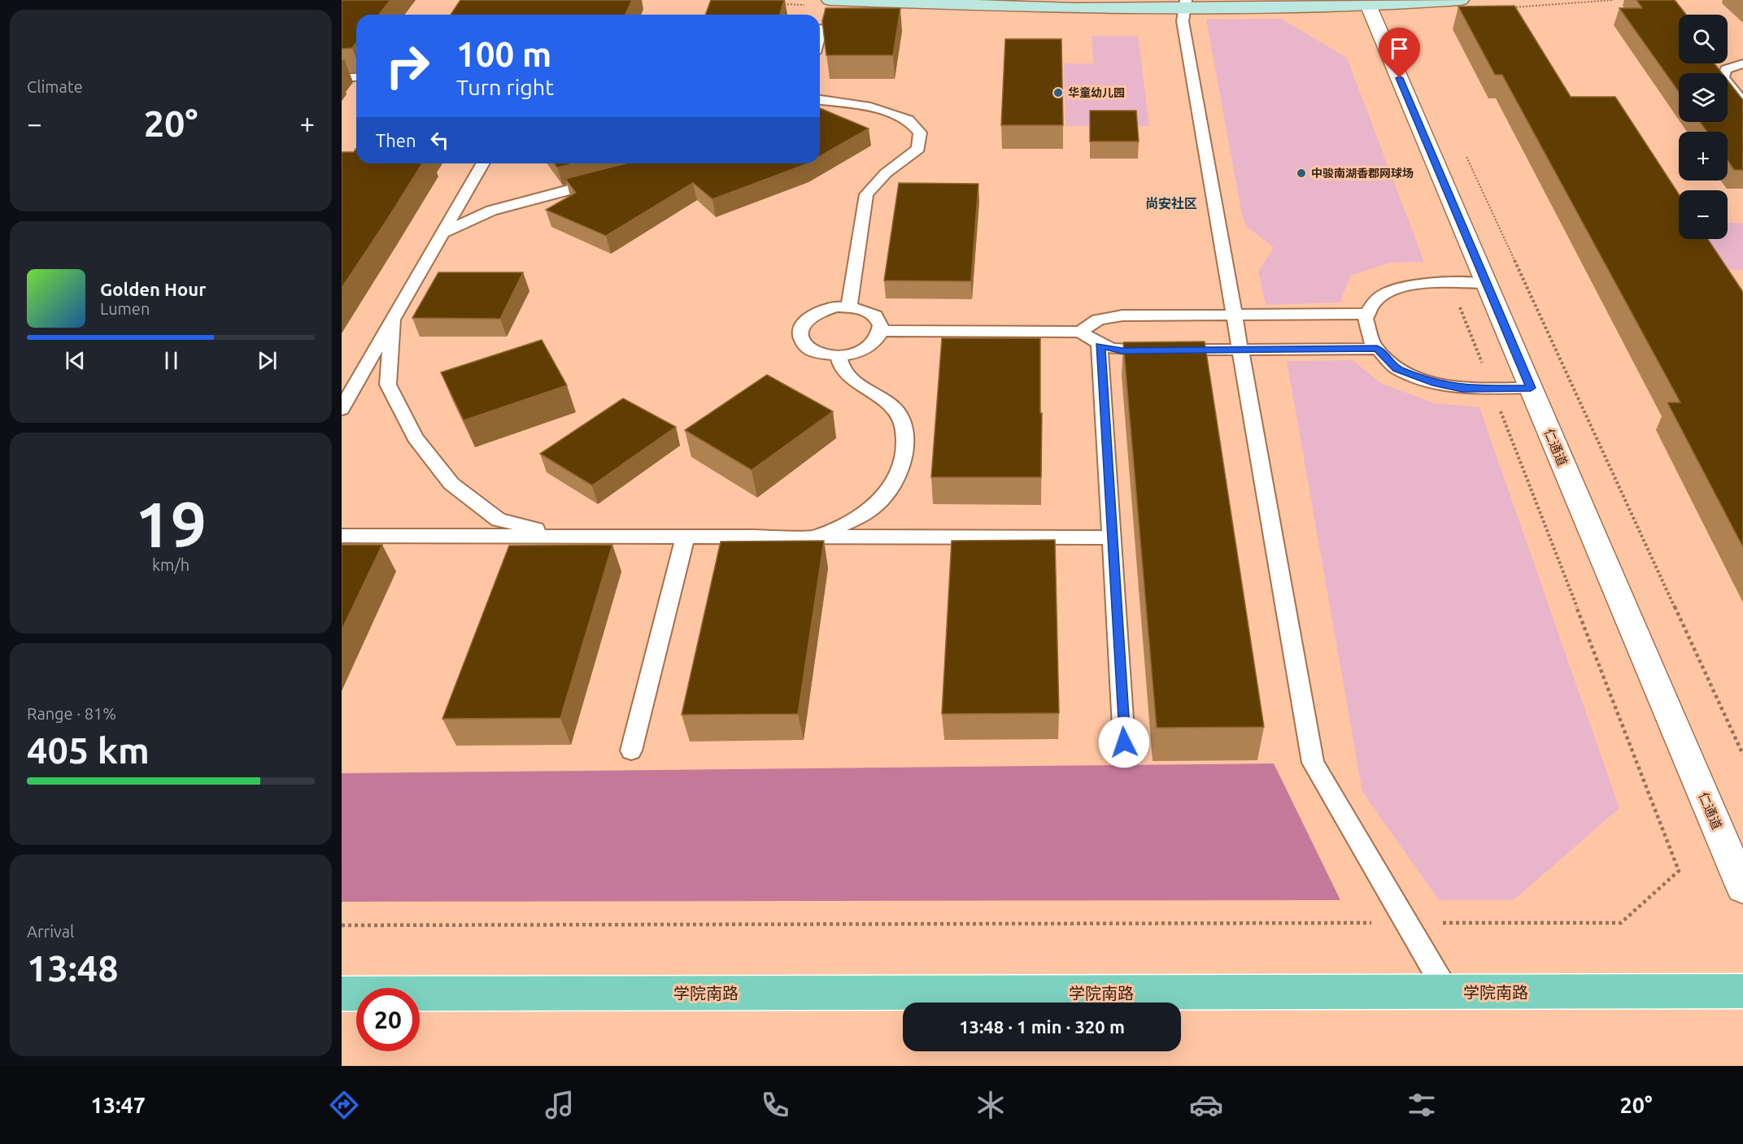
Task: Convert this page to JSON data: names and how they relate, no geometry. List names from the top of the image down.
{
  "streets": {
    "main road": ["学院南路"],
    "street": ["仁通道"]
  },
  "districts": ["尚安社区"],
  "places": ["华童幼儿园", "中骏南湖香郡网球场"],
  "page": {
    "tile": [
      "Climate",
      ["19", "km/h"],
      ["Range · 81%", "405 km"],
      ["Arrival", "13:48"]
    ],
    "map_buttons": ["+", "−"],
    "turn": ["100 m", "Turn right"],
    "heat": ["−", "20°", "+"],
    "then": "Then",
    "song": ["Golden Hour", "Lumen"],
    "limit": "20",
    "trip": "13:48 · 1 min · 320 m",
    "tabs": ["13:47", "20°"]
  }
}
